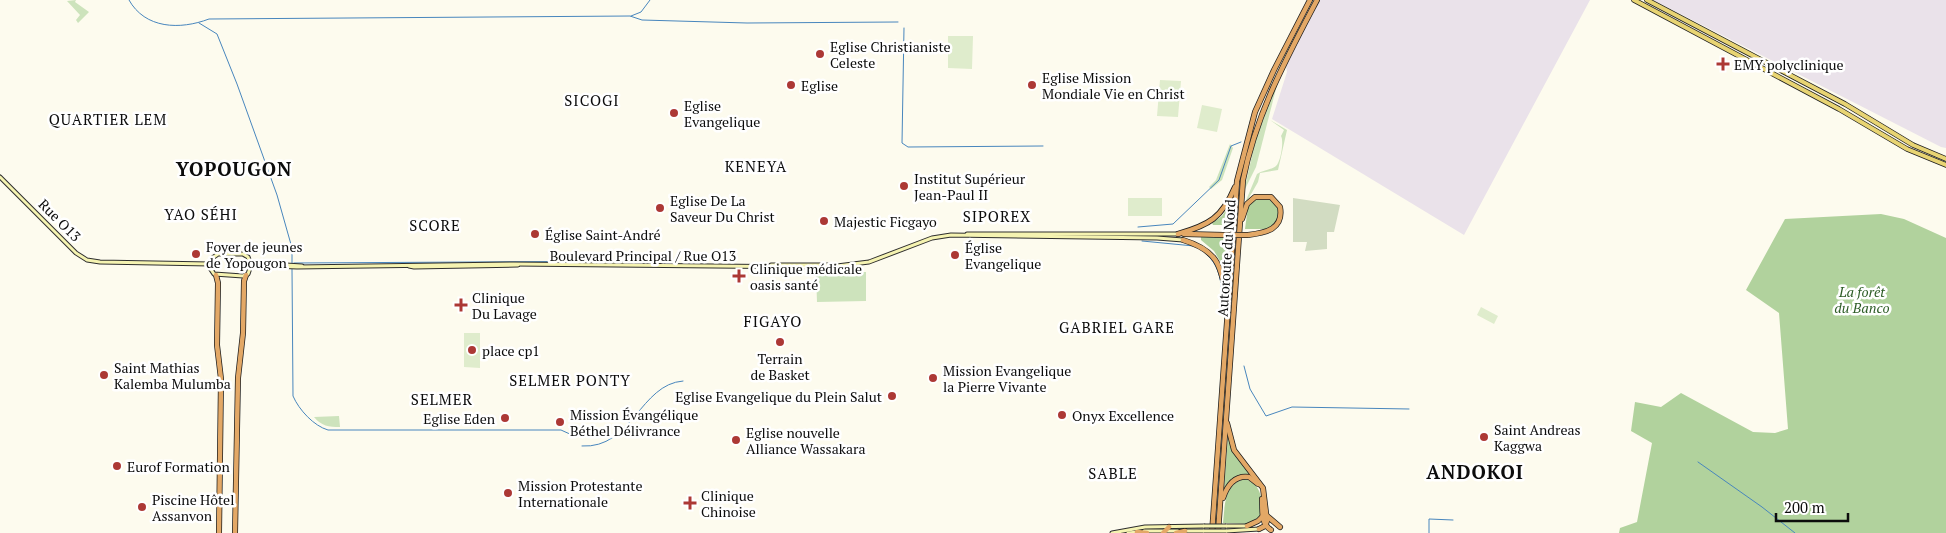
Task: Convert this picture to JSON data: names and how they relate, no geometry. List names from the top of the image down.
{
  "streets": {
    "highway": ["Autoroute du Nord"],
    "main road": ["Rue O13", "Boulevard Principal / Rue O13"]
  },
  "districts": [
    "SICOGI",
    "QUARTIER LEM",
    "KENEYA",
    "YOPOUGON",
    "YAO SÉHI",
    "SIPOREX",
    "SCORE",
    "FIGAYO",
    "GABRIEL GARE",
    "SELMER PONTY",
    "SELMER",
    "ANDOKOI",
    "SABLE"
  ],
  "parks": ["La forêt du Banco"],
  "places": {
    "other": [
      "Eglise Christianiste Celeste",
      "Eglise",
      "Eglise Mission Mondiale Vie en Christ",
      "Eglise Evangelique",
      "Institut Supérieur Jean-Paul II",
      "Eglise De La Saveur Du Christ",
      "Majestic Ficgayo",
      "Église Saint-André",
      "Foyer de jeunes de Yopougon",
      "Église Evangelique",
      "Terrain de Basket",
      "place cp1",
      "Saint Mathias Kalemba Mulumba",
      "Mission Evangelique la Pierre Vivante",
      "Eglise Evangelique du Plein Salut",
      "Onyx Excellence",
      "Eglise Eden",
      "Mission Évangélique Béthel Délivrance",
      "Saint Andreas Kaggwa",
      "Eglise nouvelle Alliance Wassakara",
      "Eurof Formation",
      "Mission Protestante Internationale",
      "Piscine Hôtel Assanvon"
    ],
    "health": [
      "EMY polyclinique",
      "Clinique médicale oasis santé",
      "Clinique Du Lavage",
      "Clinique Chinoise"
    ]
  },
  "scale_bar": "200 m"
}
